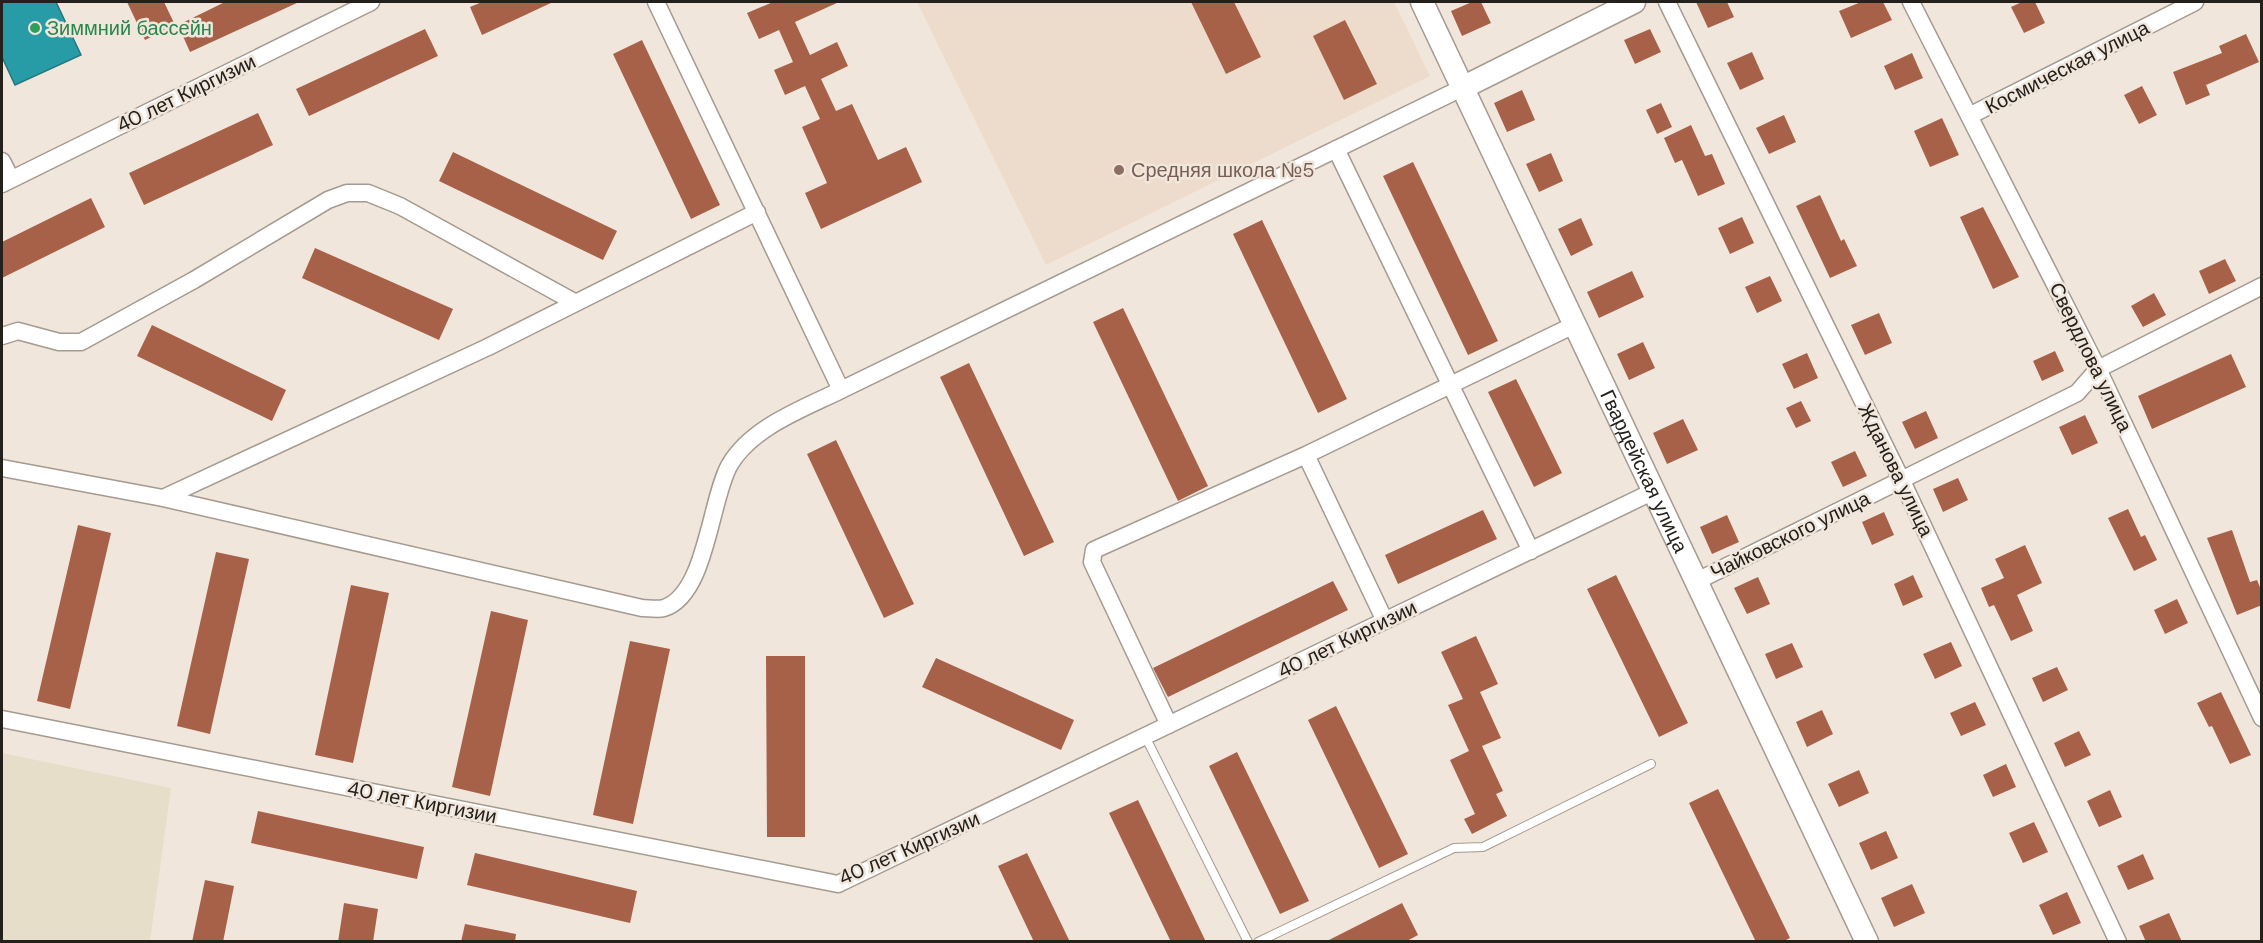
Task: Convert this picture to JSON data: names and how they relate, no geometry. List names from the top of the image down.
{
  "streets": {
    "street": [
      "Космическая улица",
      "40 лет Киргизии",
      "Свердлова улица",
      "Жданова улица",
      "Гвардейская улица",
      "Чайковского улица"
    ]
  },
  "crossings": [
    ["Космическая улица", "Свердлова улица"],
    ["40 лет Киргизии", "Гвардейская улица"],
    ["Свердлова улица", "Чайковского улица"],
    ["Жданова улица", "Чайковского улица"],
    ["Гвардейская улица", "Чайковского улица"]
  ],
  "places": ["Зиммний бассейн", "Средняя школа №5"]
}
